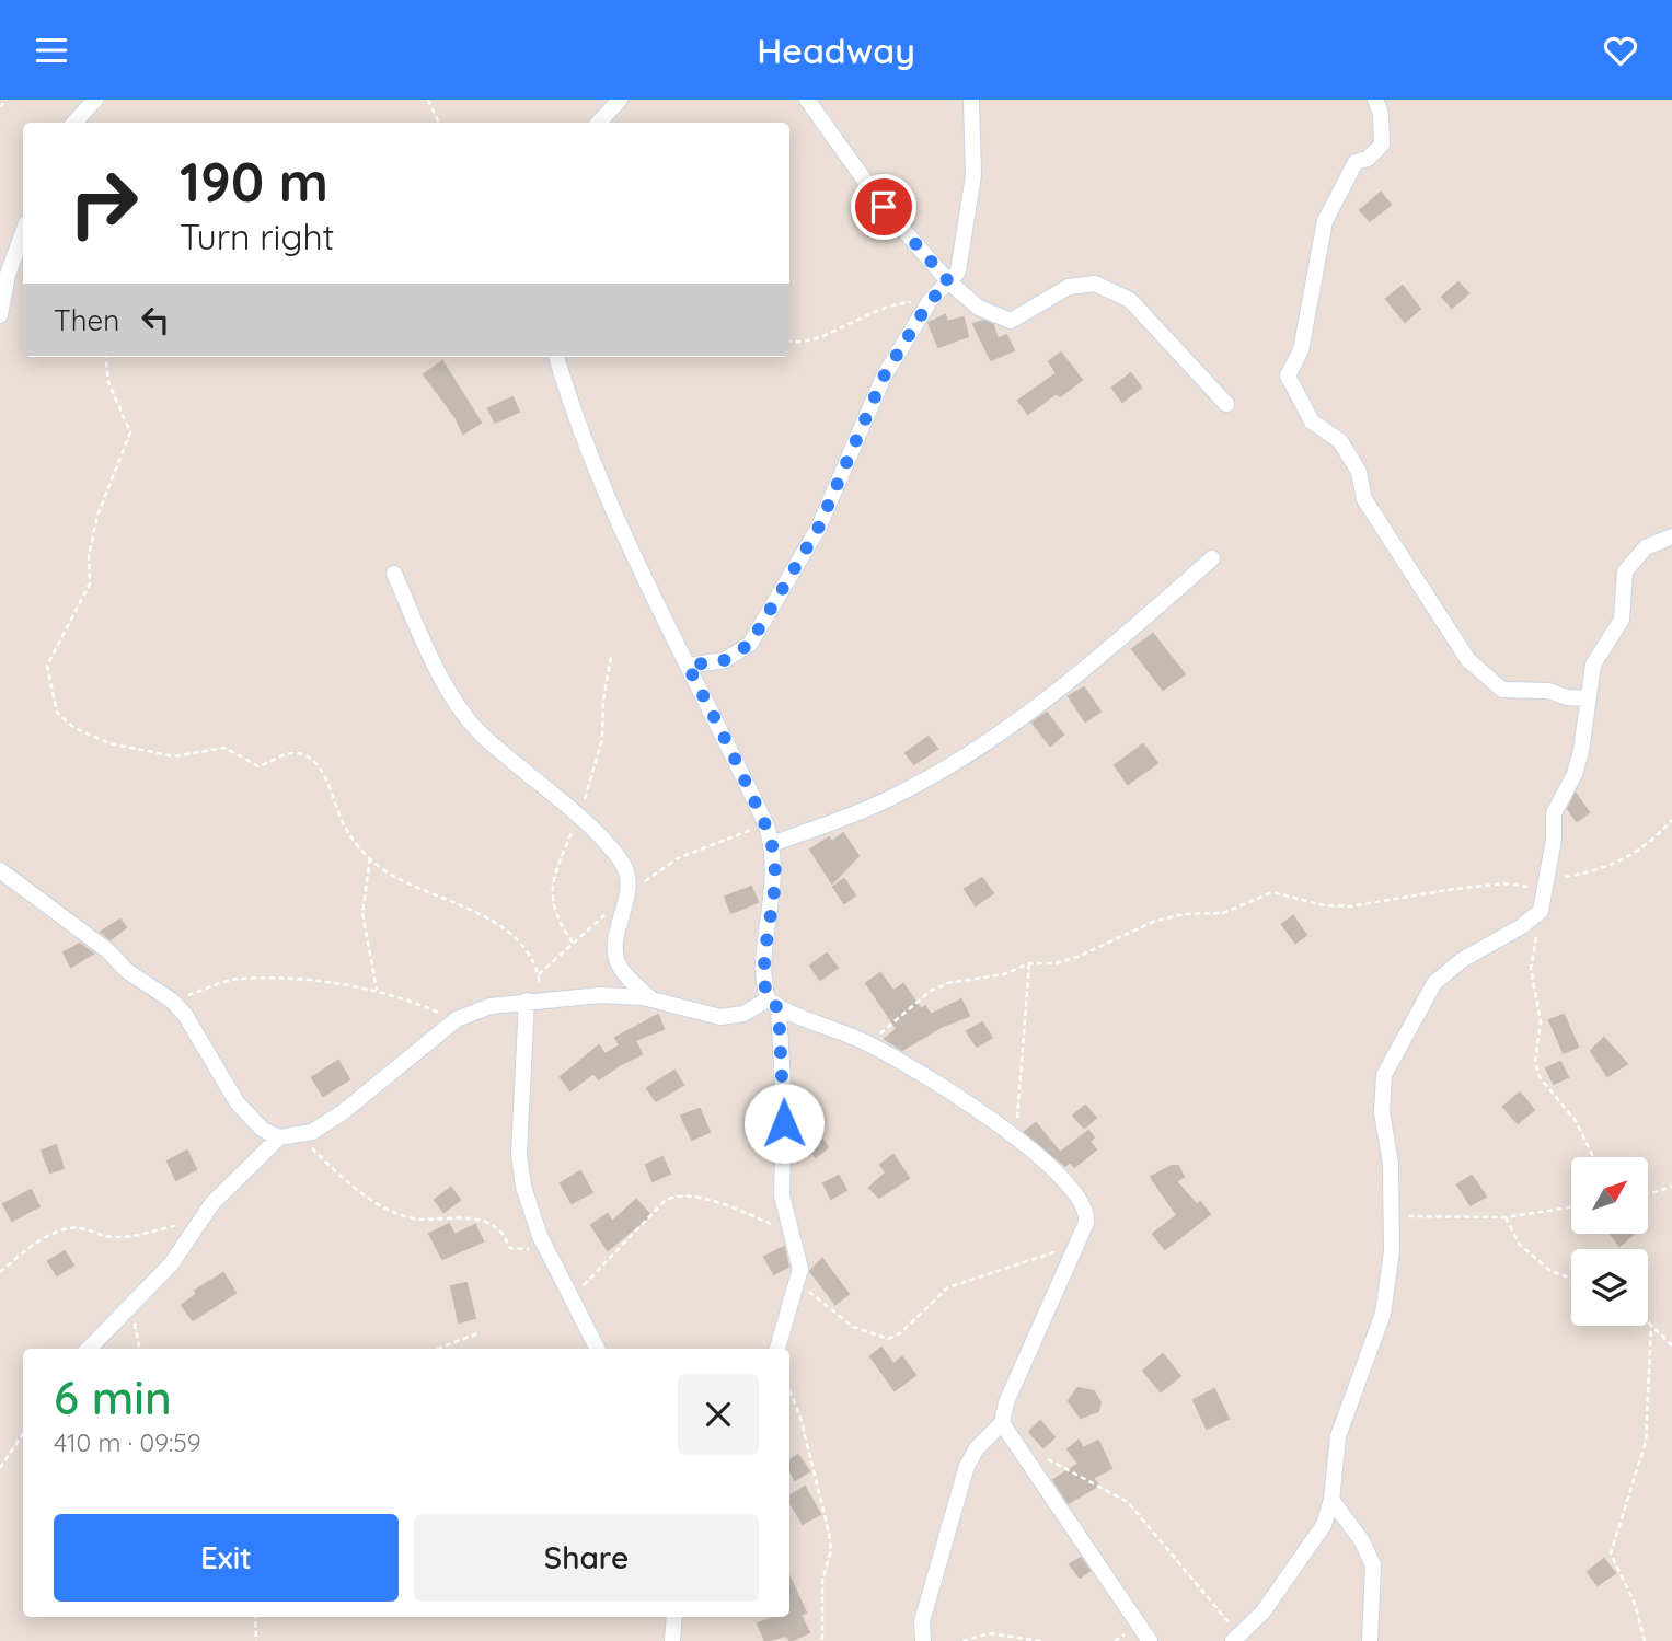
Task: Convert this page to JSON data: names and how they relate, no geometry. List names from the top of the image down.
{
  "north": "top right",
  "page": {
    "header": "Headway",
    "turn": ["190 m", "Turn right"],
    "then": "Then",
    "heading": ["6 min", "410 m · 09:59"],
    "buttons": ["Exit", "Share"]
  }
}
